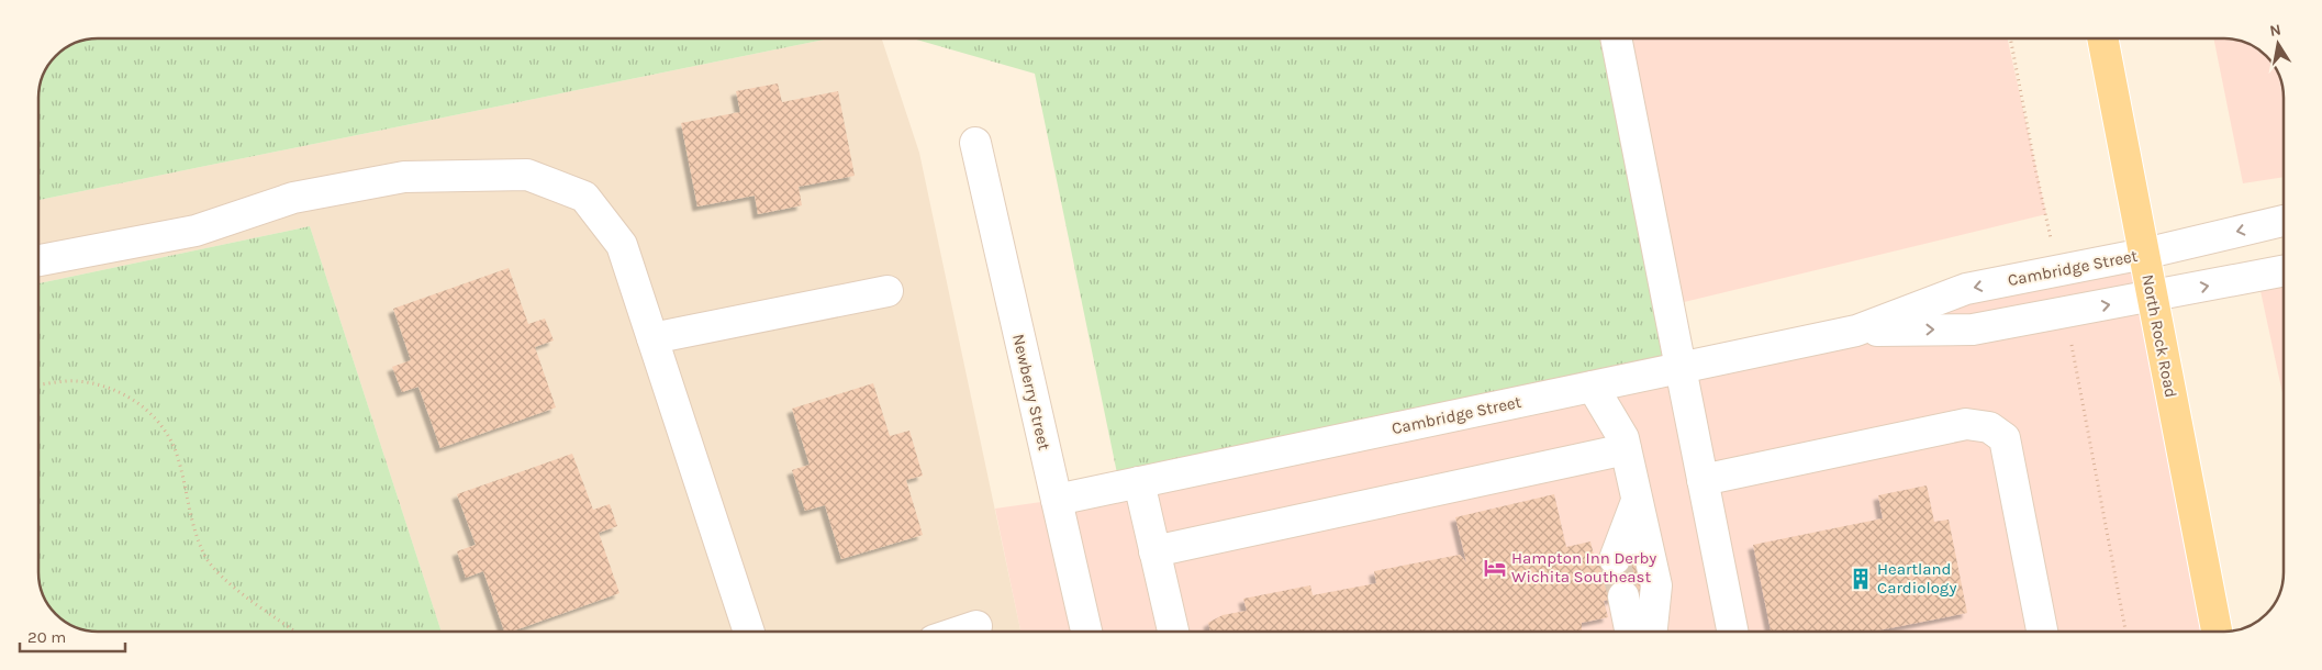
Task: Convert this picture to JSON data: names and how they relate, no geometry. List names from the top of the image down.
{
  "streets": {
    "main road": ["North Rock Road"],
    "street": ["Cambridge Street", "Newberry Street"]
  },
  "crossings": [
    ["Cambridge Street", "North Rock Road"],
    ["Cambridge Street", "Newberry Street"]
  ],
  "places": {
    "hotel": ["Hampton Inn Derby Wichita Southeast"],
    "building": ["Heartland Cardiology"]
  },
  "scale_bar": "20 m",
  "north": "top"
}
